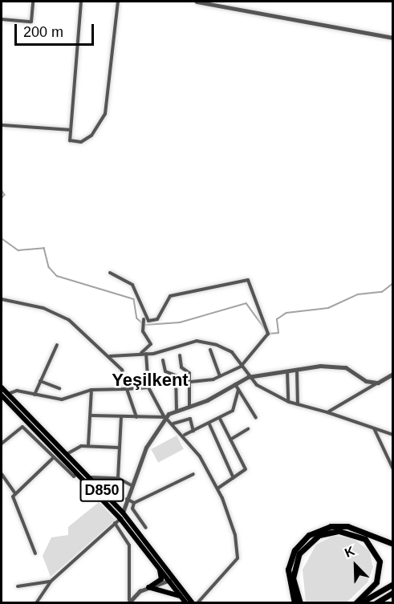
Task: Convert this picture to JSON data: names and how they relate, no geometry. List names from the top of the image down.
{
  "streets": {
    "highway": ["D850"]
  },
  "districts": ["Yeşilkent"],
  "scale_bar": "200 m",
  "north": "top left"
}
